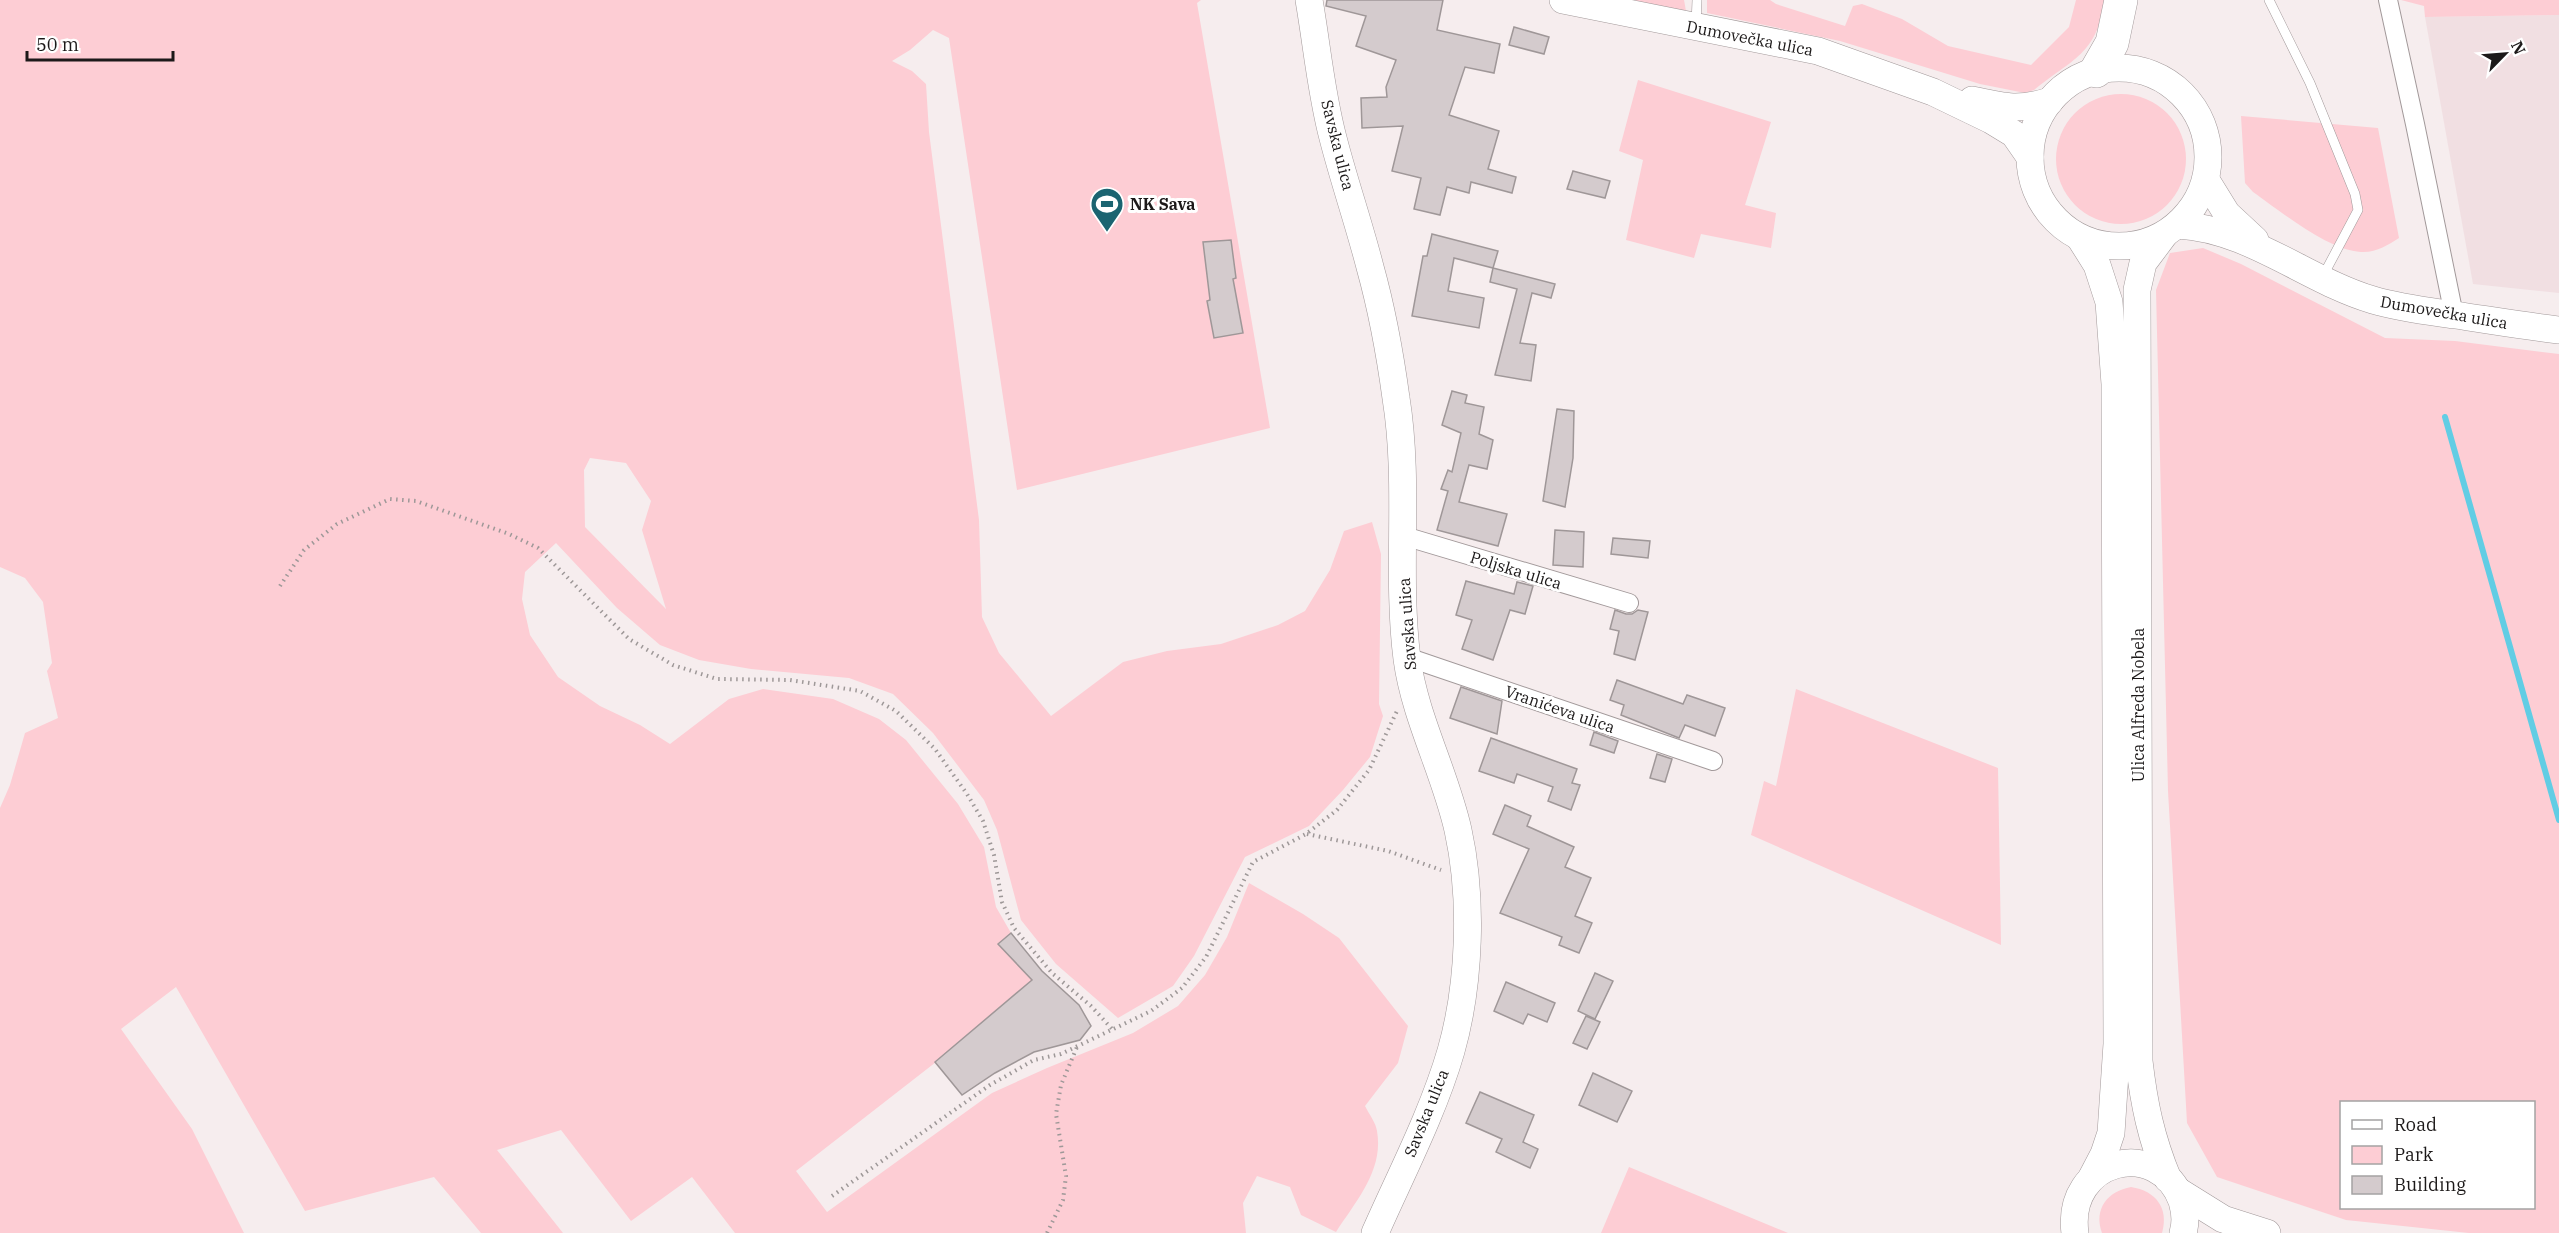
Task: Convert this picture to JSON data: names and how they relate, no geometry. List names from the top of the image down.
{
  "streets": {
    "street": [
      "Dumovečka ulica",
      "Savska ulica",
      "Poljska ulica",
      "Ulica Alfreda Nobela",
      "Vranićeva ulica"
    ]
  },
  "crossings": [
    ["Dumovečka ulica", "Ulica Alfreda Nobela"],
    ["Savska ulica", "Poljska ulica"],
    ["Savska ulica", "Vranićeva ulica"]
  ],
  "places": {
    "sports": ["NK Sava"]
  },
  "legend": ["Road", "Park", "Building"],
  "scale_bar": "50 m",
  "north": "top right"
}
